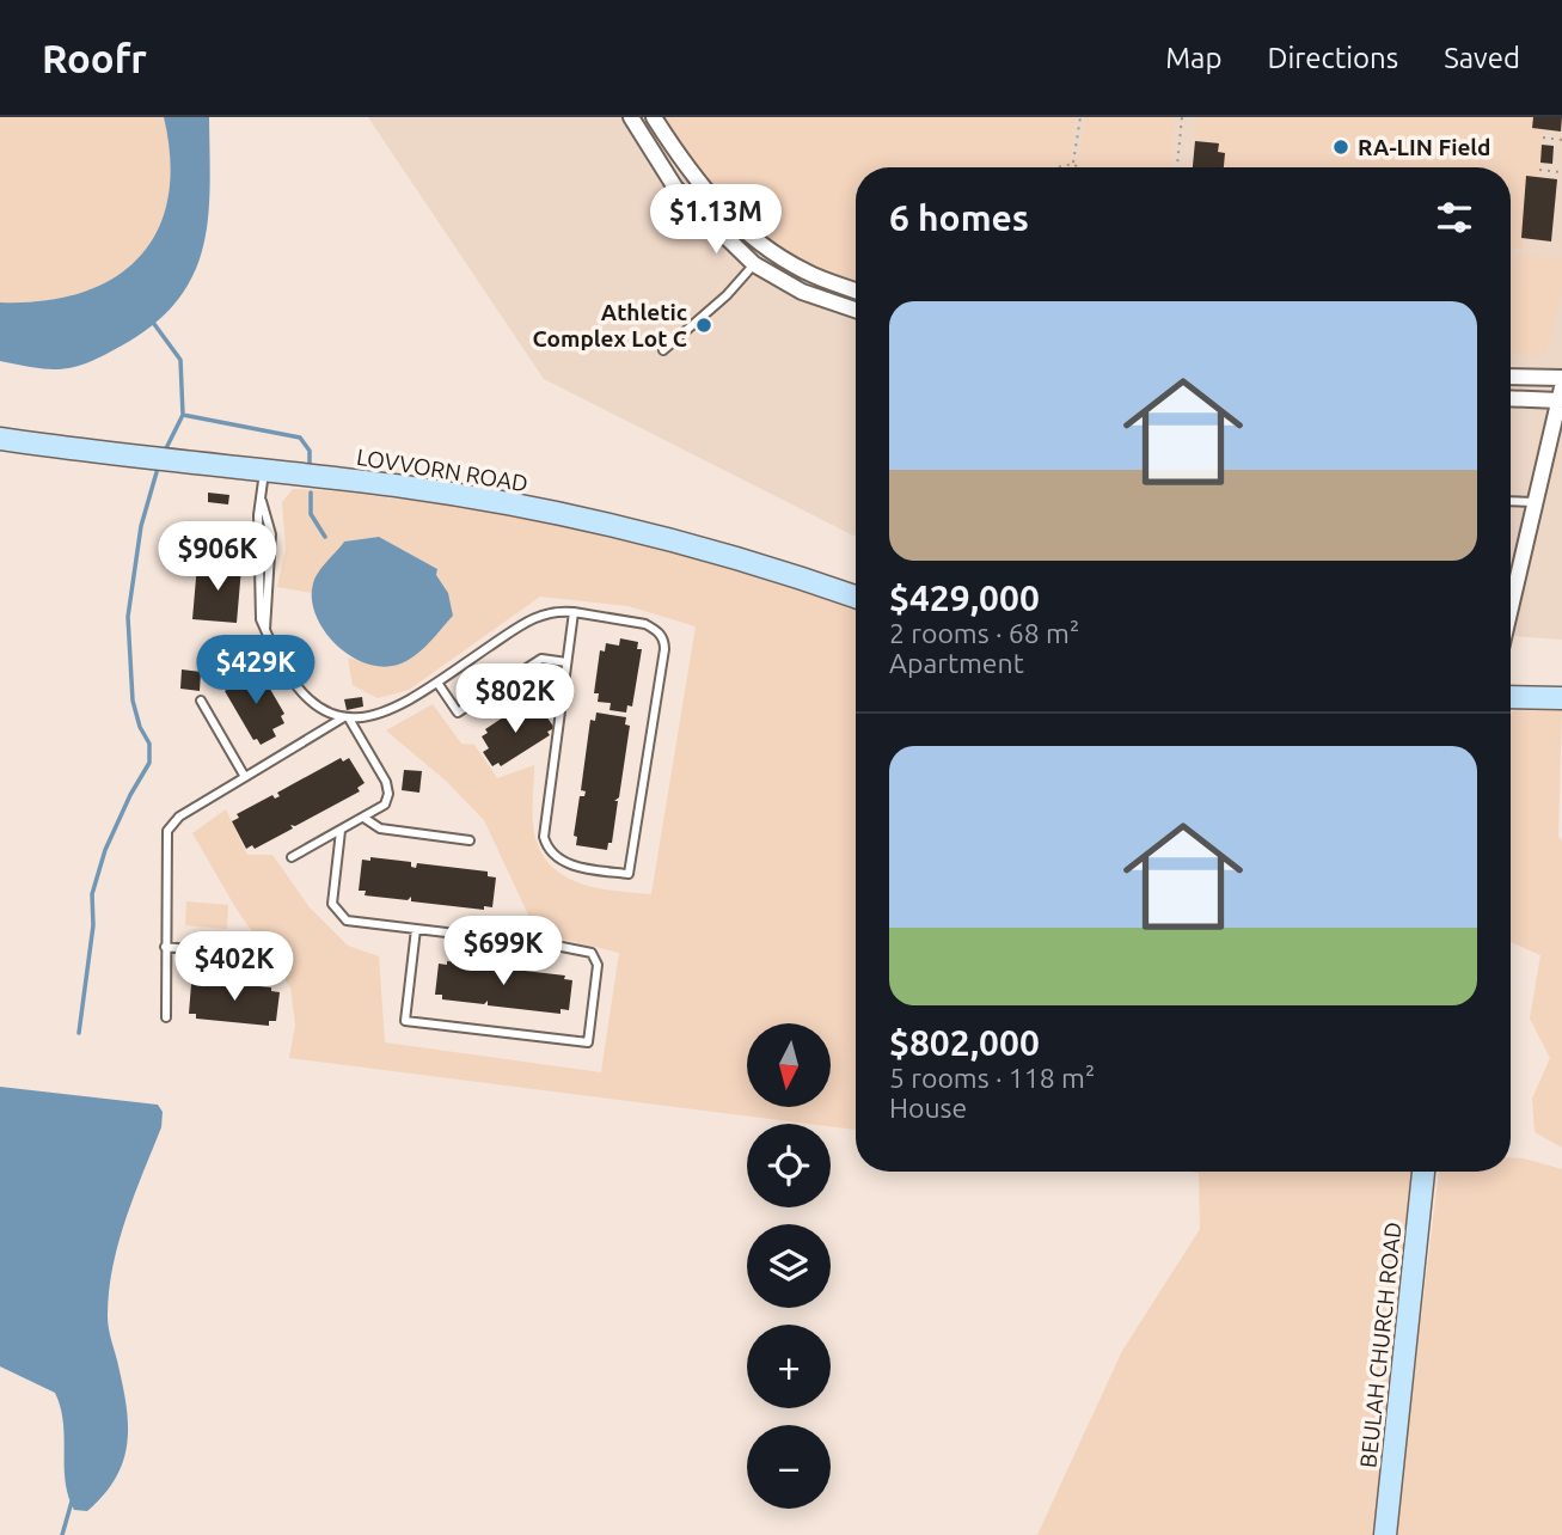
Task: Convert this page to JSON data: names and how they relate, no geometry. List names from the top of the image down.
{
  "streets": {
    "street": ["LOVVORN ROAD", "BEULAH CHURCH ROAD"]
  },
  "places": ["RA-LIN Field", "Athletic Complex Lot C"],
  "north": "bottom",
  "page": {
    "header": "Roofr",
    "nav": ["Map", "Directions", "Saved"],
    "heading": "6 homes",
    "price": [
      "$1.13M",
      "$906K",
      "$429K",
      "$802K",
      "$699K",
      "$402K"
    ],
    "list": [
      {
        "name": "$429,000",
        "note": "2 rooms · 68 m² · Apartment"
      },
      {
        "name": "$802,000",
        "note": "5 rooms · 118 m² · House"
      }
    ],
    "map_buttons": ["+", "−"]
  }
}
